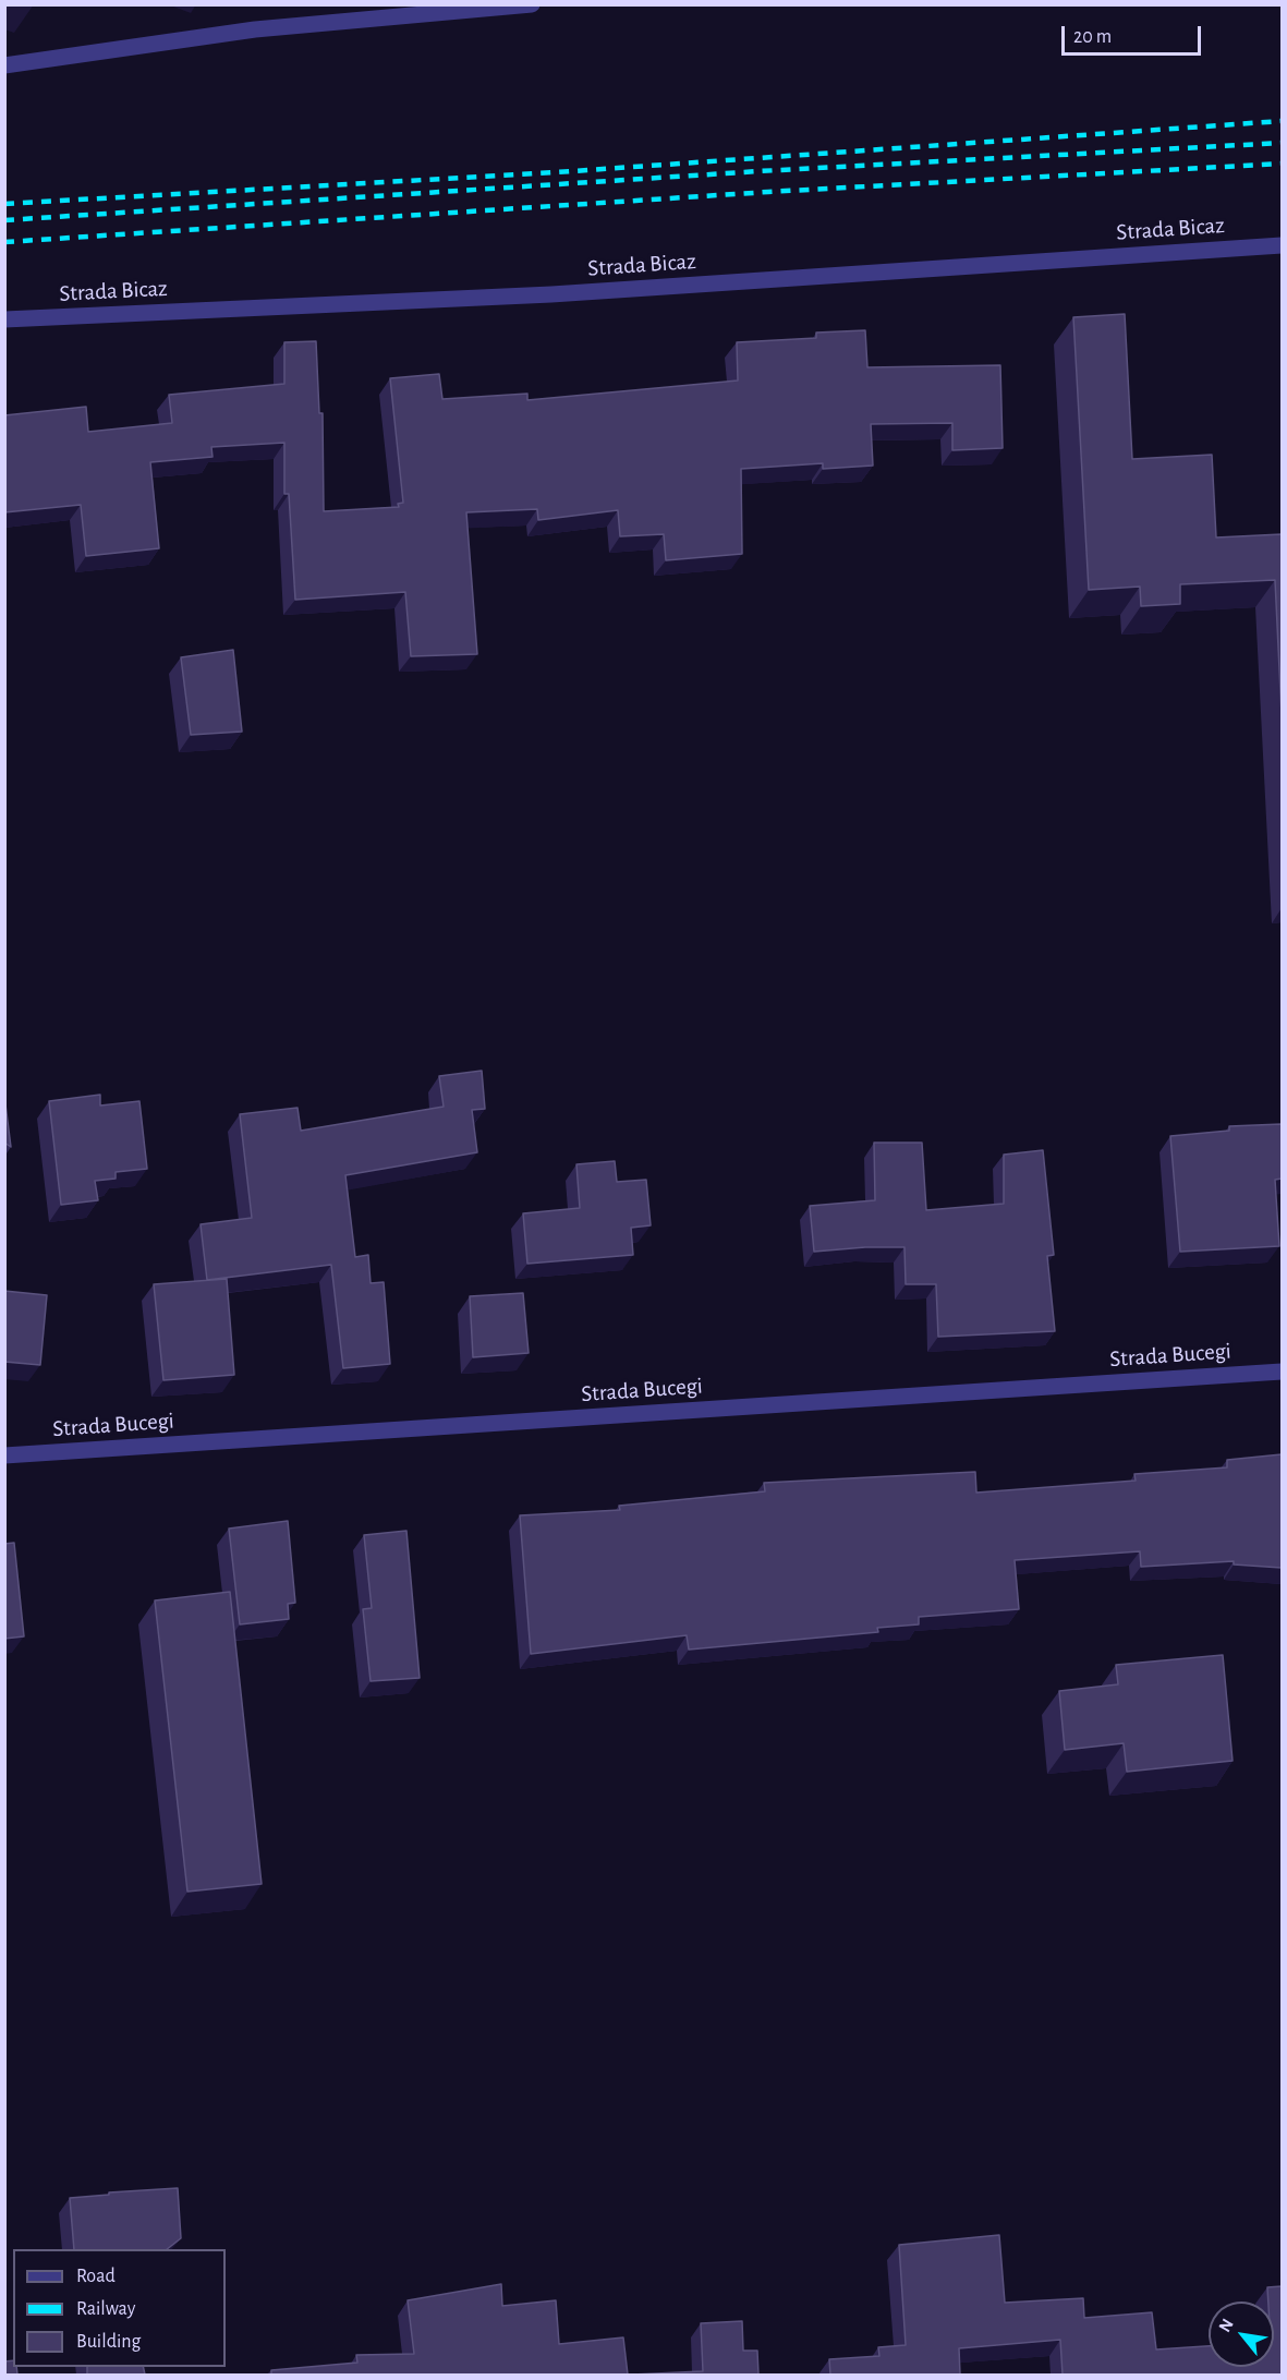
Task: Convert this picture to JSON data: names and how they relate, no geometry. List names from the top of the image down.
{
  "streets": {
    "street": ["Strada Bicaz", "Strada Bucegi"]
  },
  "legend": ["Road", "Railway", "Building"],
  "scale_bar": "20 m",
  "north": "top left"
}
